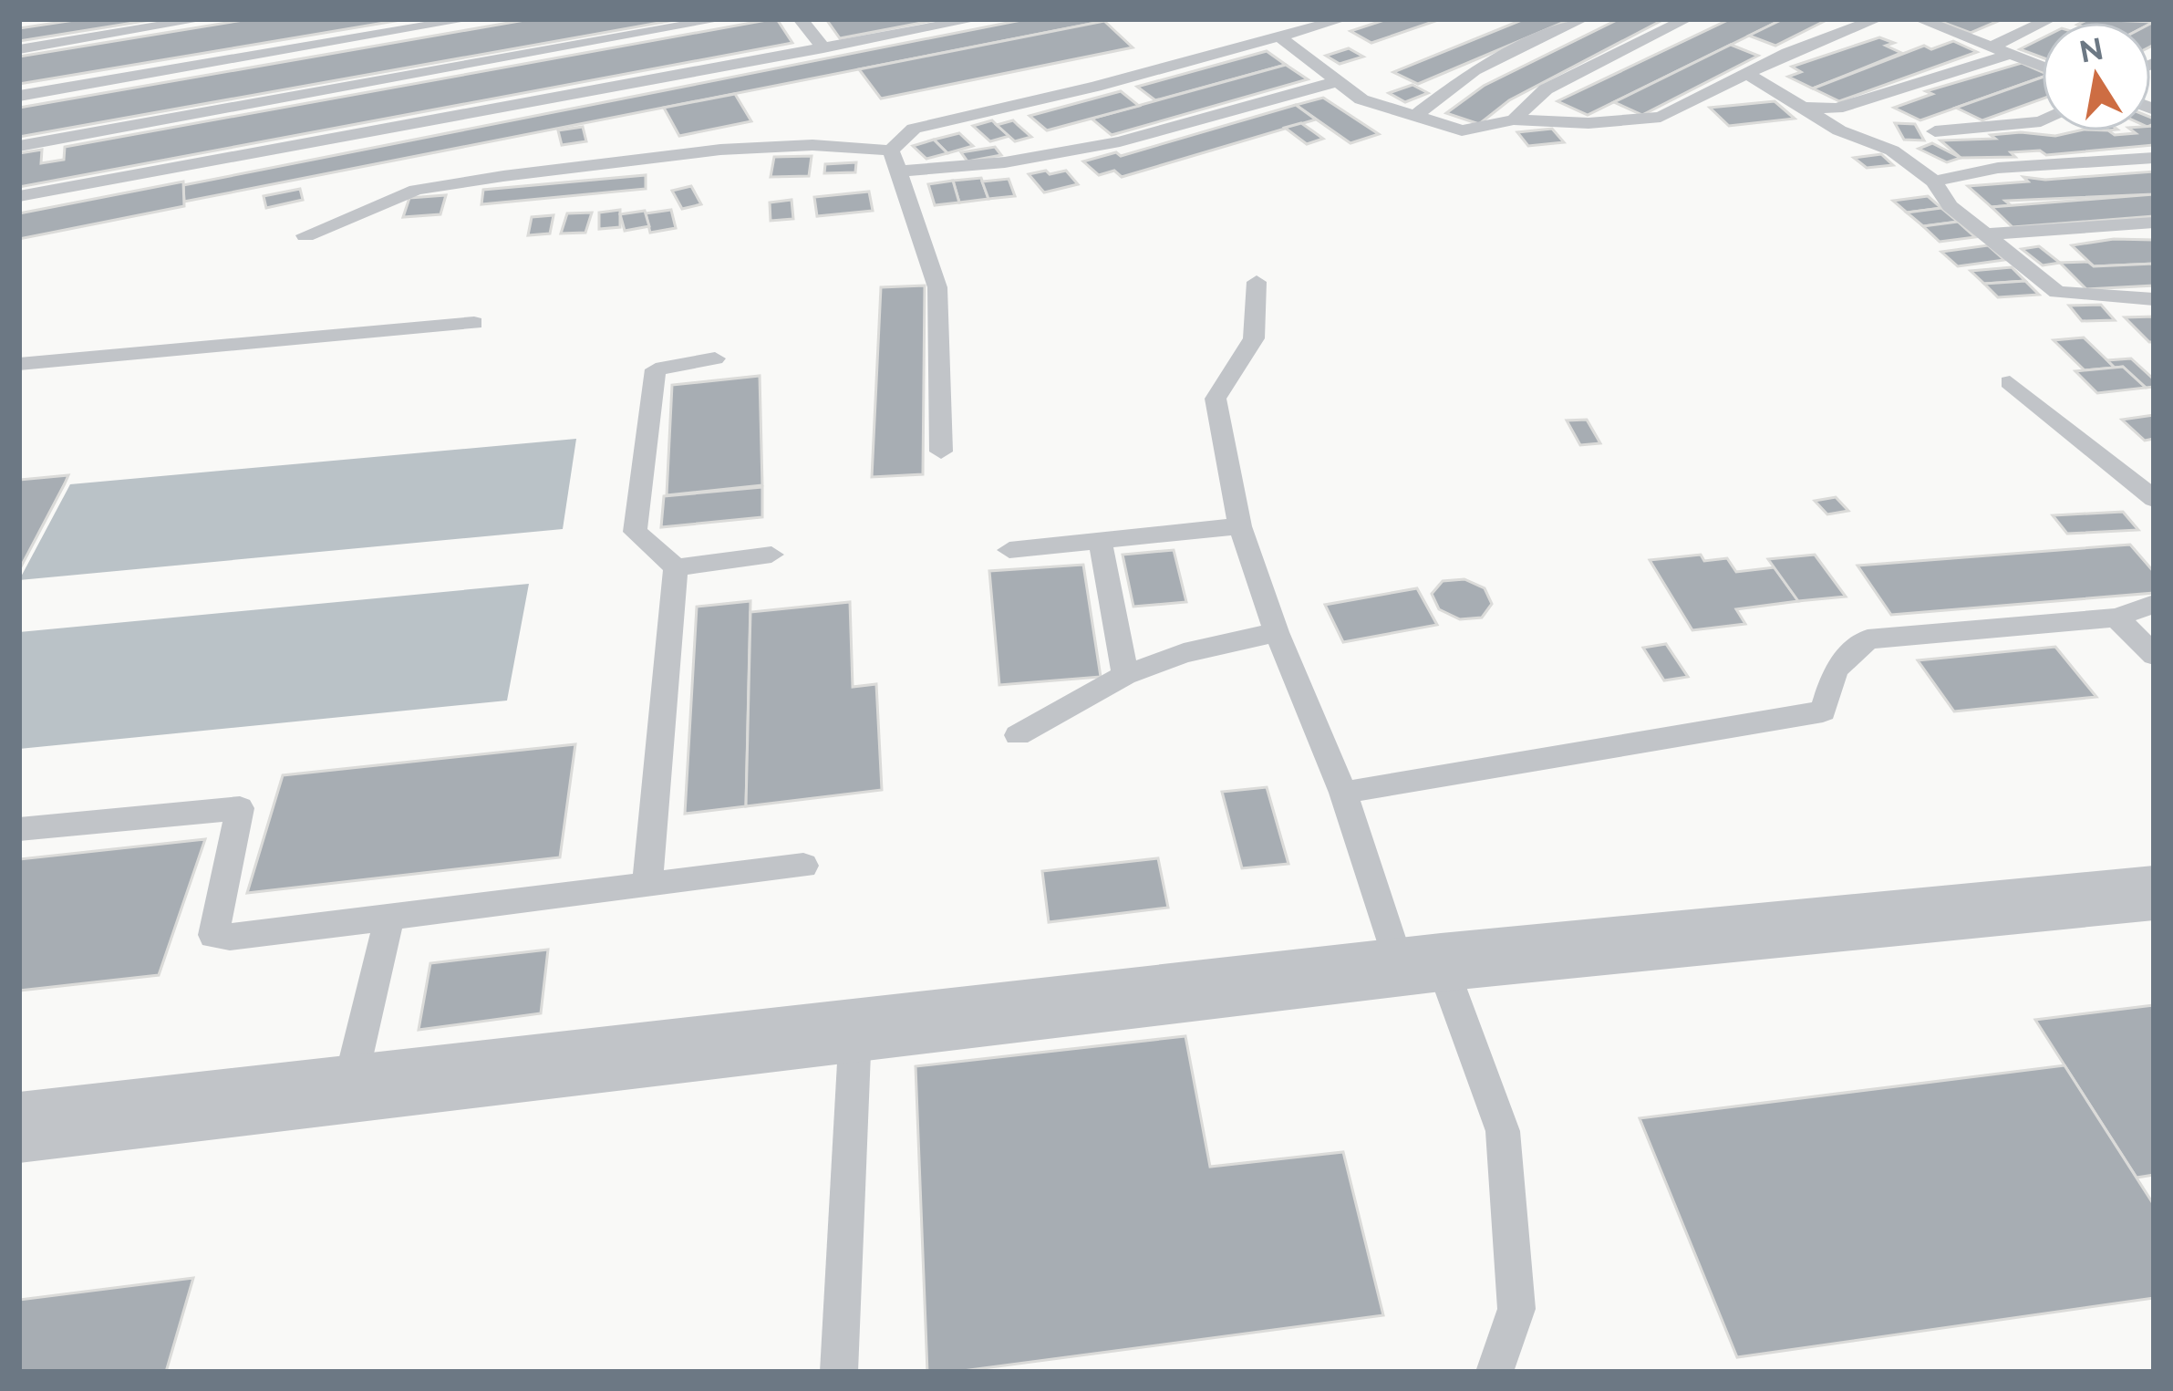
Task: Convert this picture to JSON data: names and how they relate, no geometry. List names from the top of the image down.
{
  "north": "top"
}
